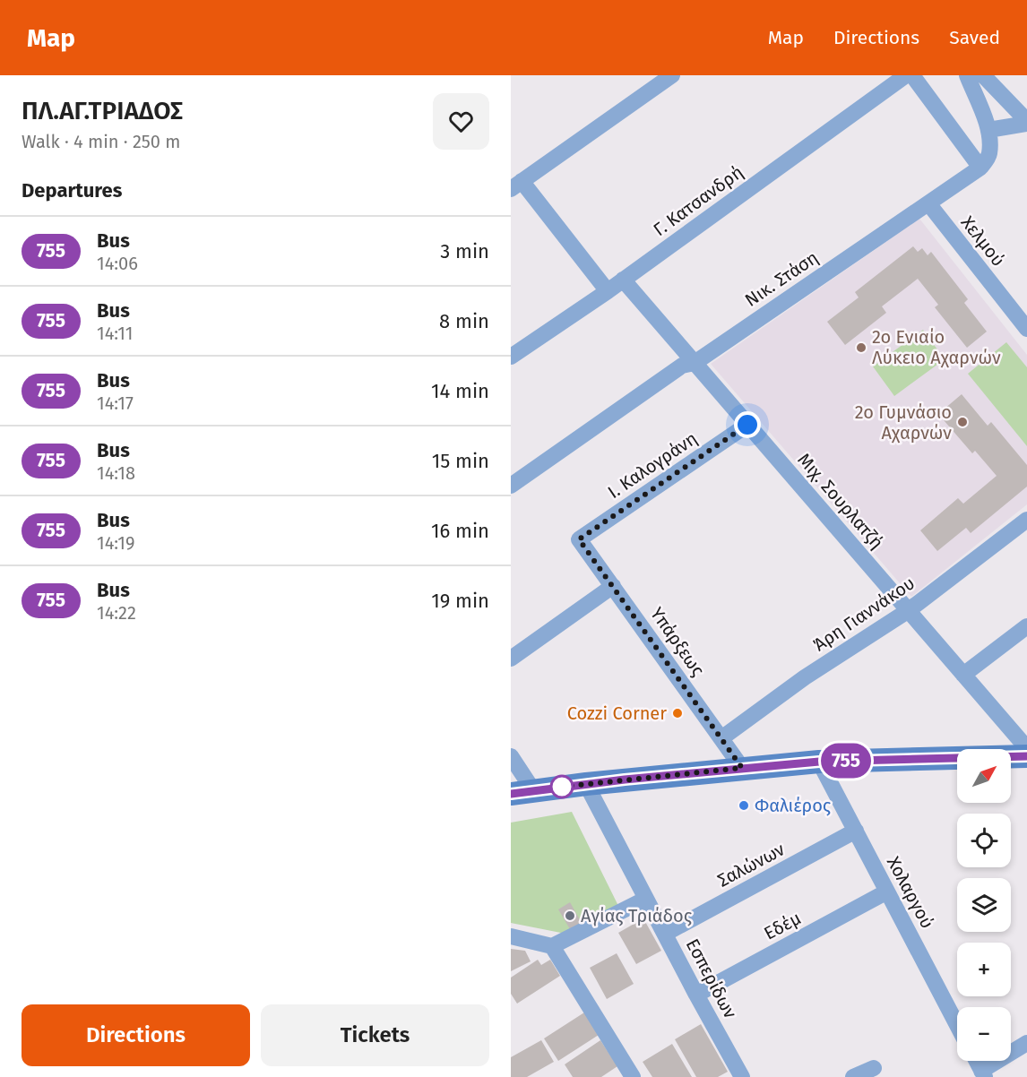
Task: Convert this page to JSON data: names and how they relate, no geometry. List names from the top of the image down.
{
  "streets": {
    "street": [
      "Γ. Κατσανδρή",
      "Χελμού",
      "Νικ. Στάση",
      "Ι. Καλογράνη",
      "Μιχ. Σουρλατζή",
      "Άρη Γιαννάκου",
      "Υπάρξεως",
      "Σαλώνων",
      "Χολαργού",
      "Εδέμ",
      "Εσπερίδων"
    ]
  },
  "crossings": [
    ["Γ. Κατσανδρή", "Μιχ. Σουρλατζή"],
    ["Χελμού", "Νικ. Στάση"],
    ["Νικ. Στάση", "Μιχ. Σουρλατζή"],
    ["Ι. Καλογράνη", "Μιχ. Σουρλατζή"],
    ["Ι. Καλογράνη", "Υπάρξεως"],
    ["Μιχ. Σουρλατζή", "Άρη Γιαννάκου"],
    ["Άρη Γιαννάκου", "Υπάρξεως"],
    ["Σαλώνων", "Χολαργού"],
    ["Σαλώνων", "Εσπερίδων"],
    ["Χολαργού", "Εδέμ"],
    ["Εδέμ", "Εσπερίδων"]
  ],
  "places": [
    "2ο Ενιαίο Λύκειο Αχαρνών",
    "2ο Γυμνάσιο Αχαρνών",
    "Cozzi Corner",
    "Φαλιέρος",
    "Αγίας Τριάδος"
  ],
  "lines": ["bus line 755"],
  "north": "top right",
  "page": {
    "header": "Map",
    "nav": ["Map", "Directions", "Saved"],
    "heading": [
      ["ΠΛ.ΑΓ.ΤΡΙΑΔΟΣ", "Walk · 4 min · 250 m"],
      "Departures"
    ],
    "on_map": "755",
    "list": [
      {
        "mark": "755",
        "name": "Bus",
        "note": "14:06",
        "value": "3 min"
      },
      {
        "mark": "755",
        "name": "Bus",
        "note": "14:11",
        "value": "8 min"
      },
      {
        "mark": "755",
        "name": "Bus",
        "note": "14:17",
        "value": "14 min"
      },
      {
        "mark": "755",
        "name": "Bus",
        "note": "14:18",
        "value": "15 min"
      },
      {
        "mark": "755",
        "name": "Bus",
        "note": "14:19",
        "value": "16 min"
      },
      {
        "mark": "755",
        "name": "Bus",
        "note": "14:22",
        "value": "19 min"
      }
    ],
    "map_buttons": ["+", "−"],
    "buttons": ["Directions", "Tickets"]
  }
}
